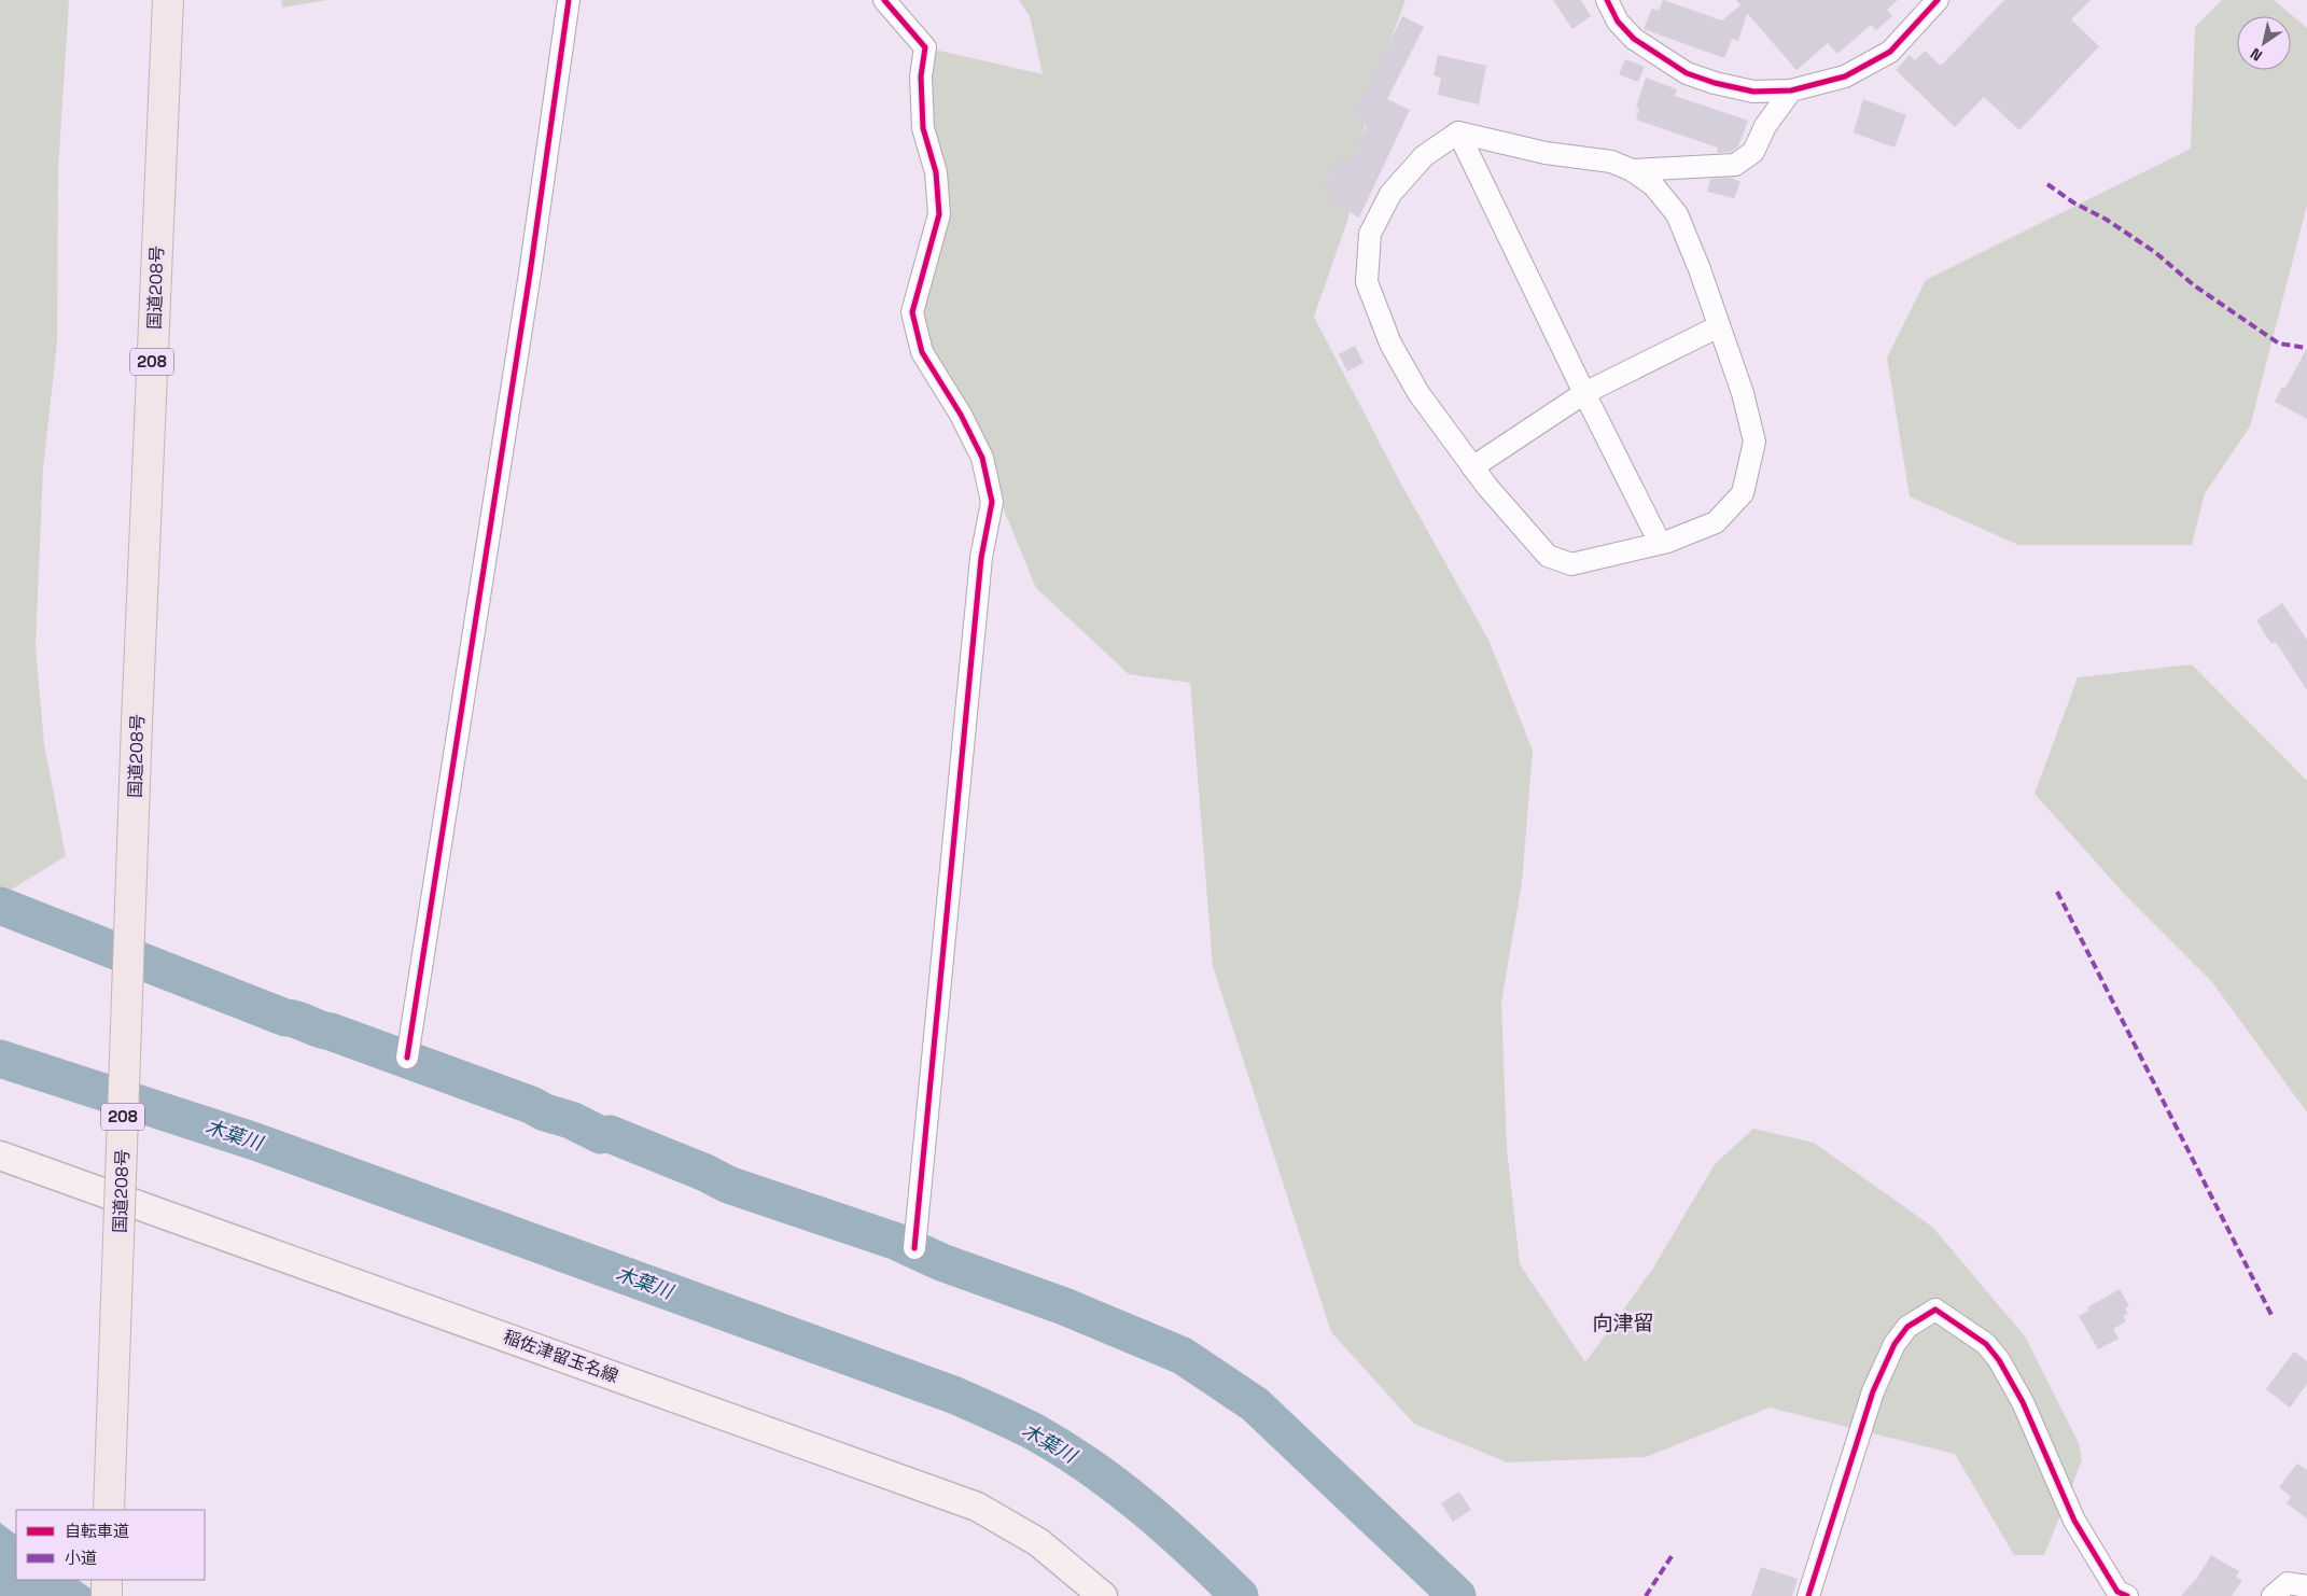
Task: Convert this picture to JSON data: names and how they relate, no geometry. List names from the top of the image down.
{
  "streets": {
    "highway": ["国道208号", "208"],
    "main road": ["稲佐津留玉名線"]
  },
  "districts": ["向津留"],
  "water": ["木葉川"],
  "legend": ["自転車道", "小道"],
  "north": "bottom left"
}
